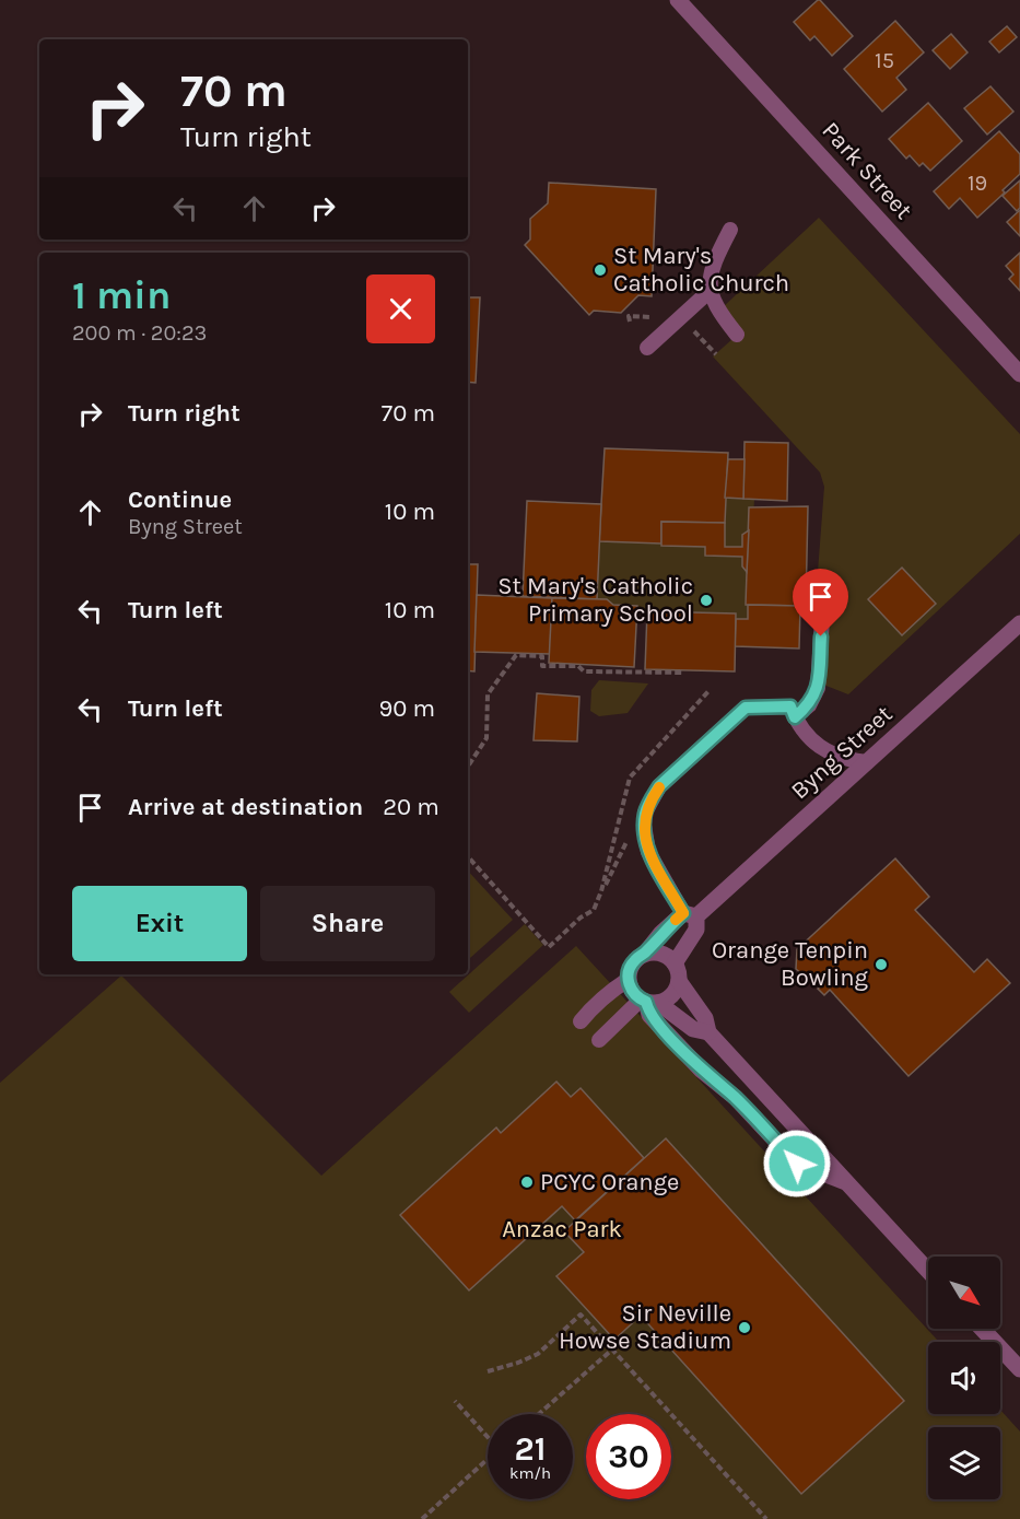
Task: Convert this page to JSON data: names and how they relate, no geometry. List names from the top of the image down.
{
  "streets": {
    "street": ["Park Street", "Byng Street"]
  },
  "parks": ["Anzac Park"],
  "places": [
    "St Mary's Catholic Church",
    "St Mary's Catholic Primary School",
    "Orange Tenpin Bowling",
    "PCYC Orange",
    "Sir Neville Howse Stadium"
  ],
  "house_numbers": ["15", "19"],
  "north": "bottom right",
  "page": {
    "turn": ["70 m", "Turn right"],
    "heading": ["1 min", "200 m · 20:23"],
    "list": [
      {
        "name": "Turn right",
        "value": "70 m"
      },
      {
        "name": "Continue",
        "note": "Byng Street",
        "value": "10 m"
      },
      {
        "name": "Turn left",
        "value": "10 m"
      },
      {
        "name": "Turn left",
        "value": "90 m"
      },
      {
        "name": "Arrive at destination",
        "value": "20 m"
      }
    ],
    "buttons": ["Exit", "Share"],
    "speed": "21 km/h",
    "limit": "30"
  }
}
